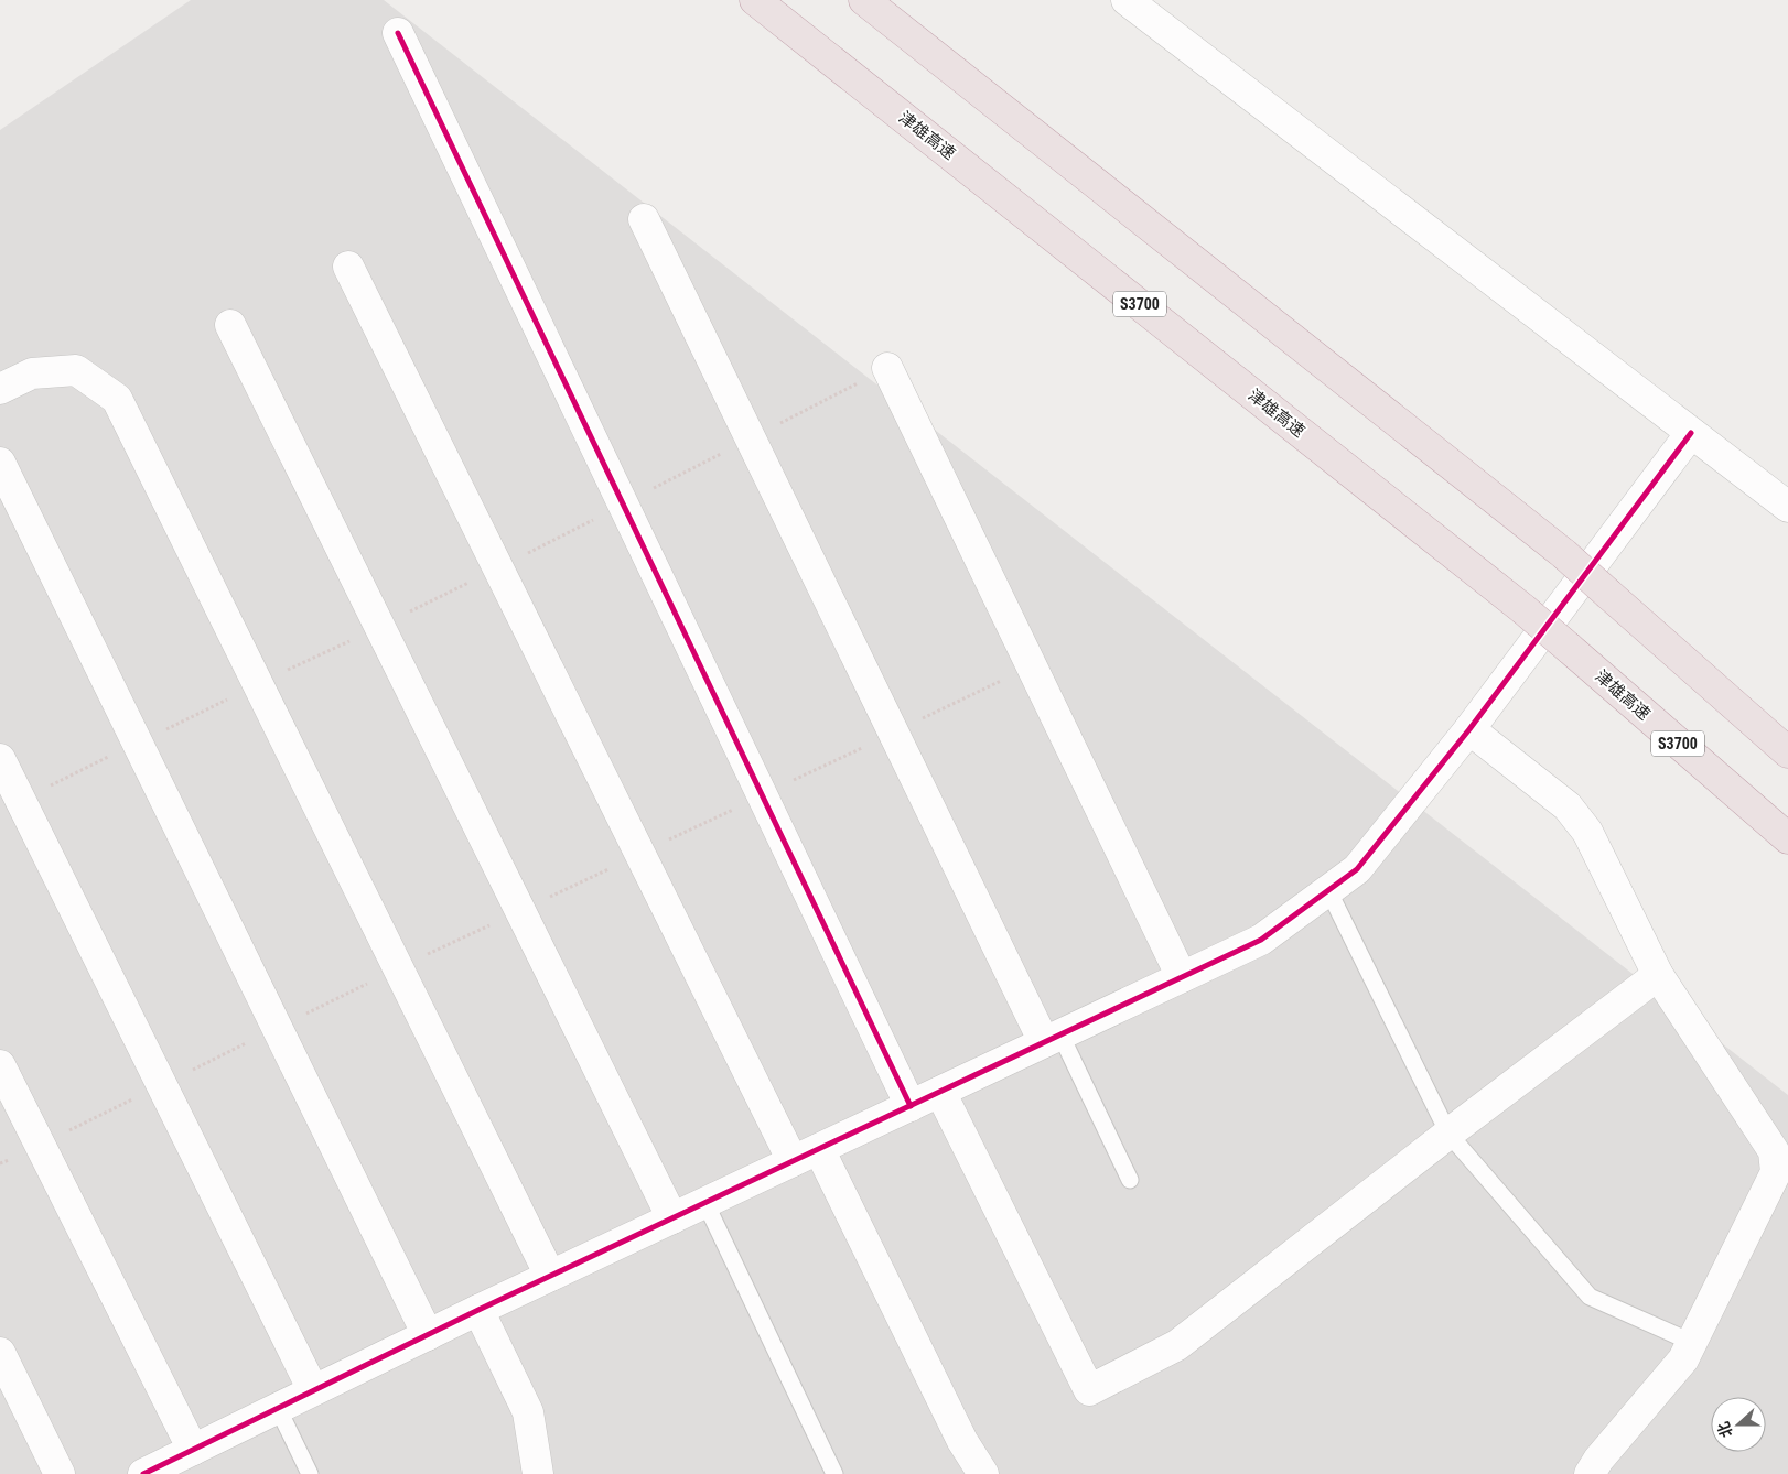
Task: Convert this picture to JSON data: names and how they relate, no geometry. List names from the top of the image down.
{
  "streets": {
    "highway": ["津雄高速", "S3700"]
  },
  "north": "left"
}
